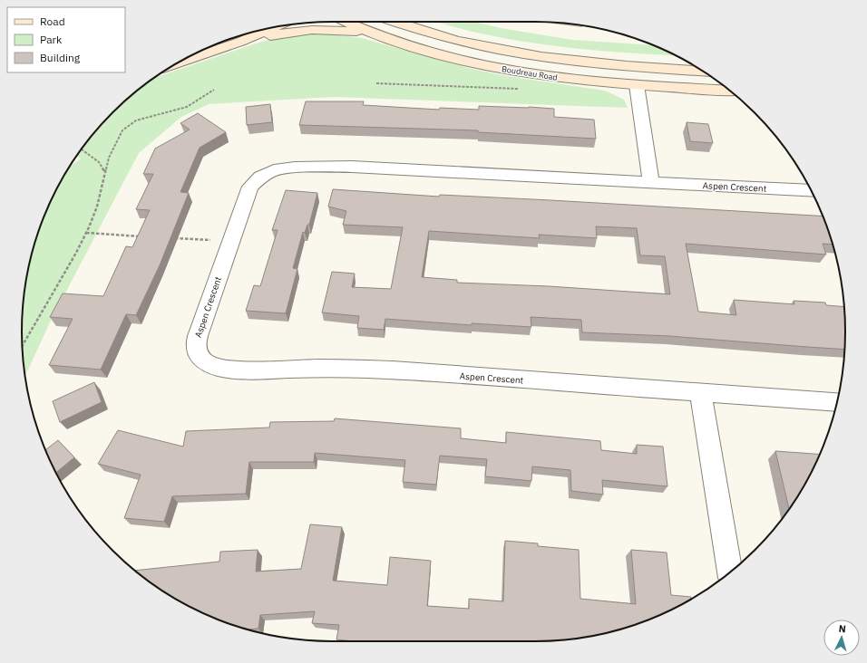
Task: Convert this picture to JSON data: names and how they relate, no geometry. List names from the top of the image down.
{
  "streets": {
    "main road": ["Boudreau Road"],
    "street": ["Aspen Crescent"]
  },
  "legend": ["Road", "Park", "Building"],
  "north": "top"
}
